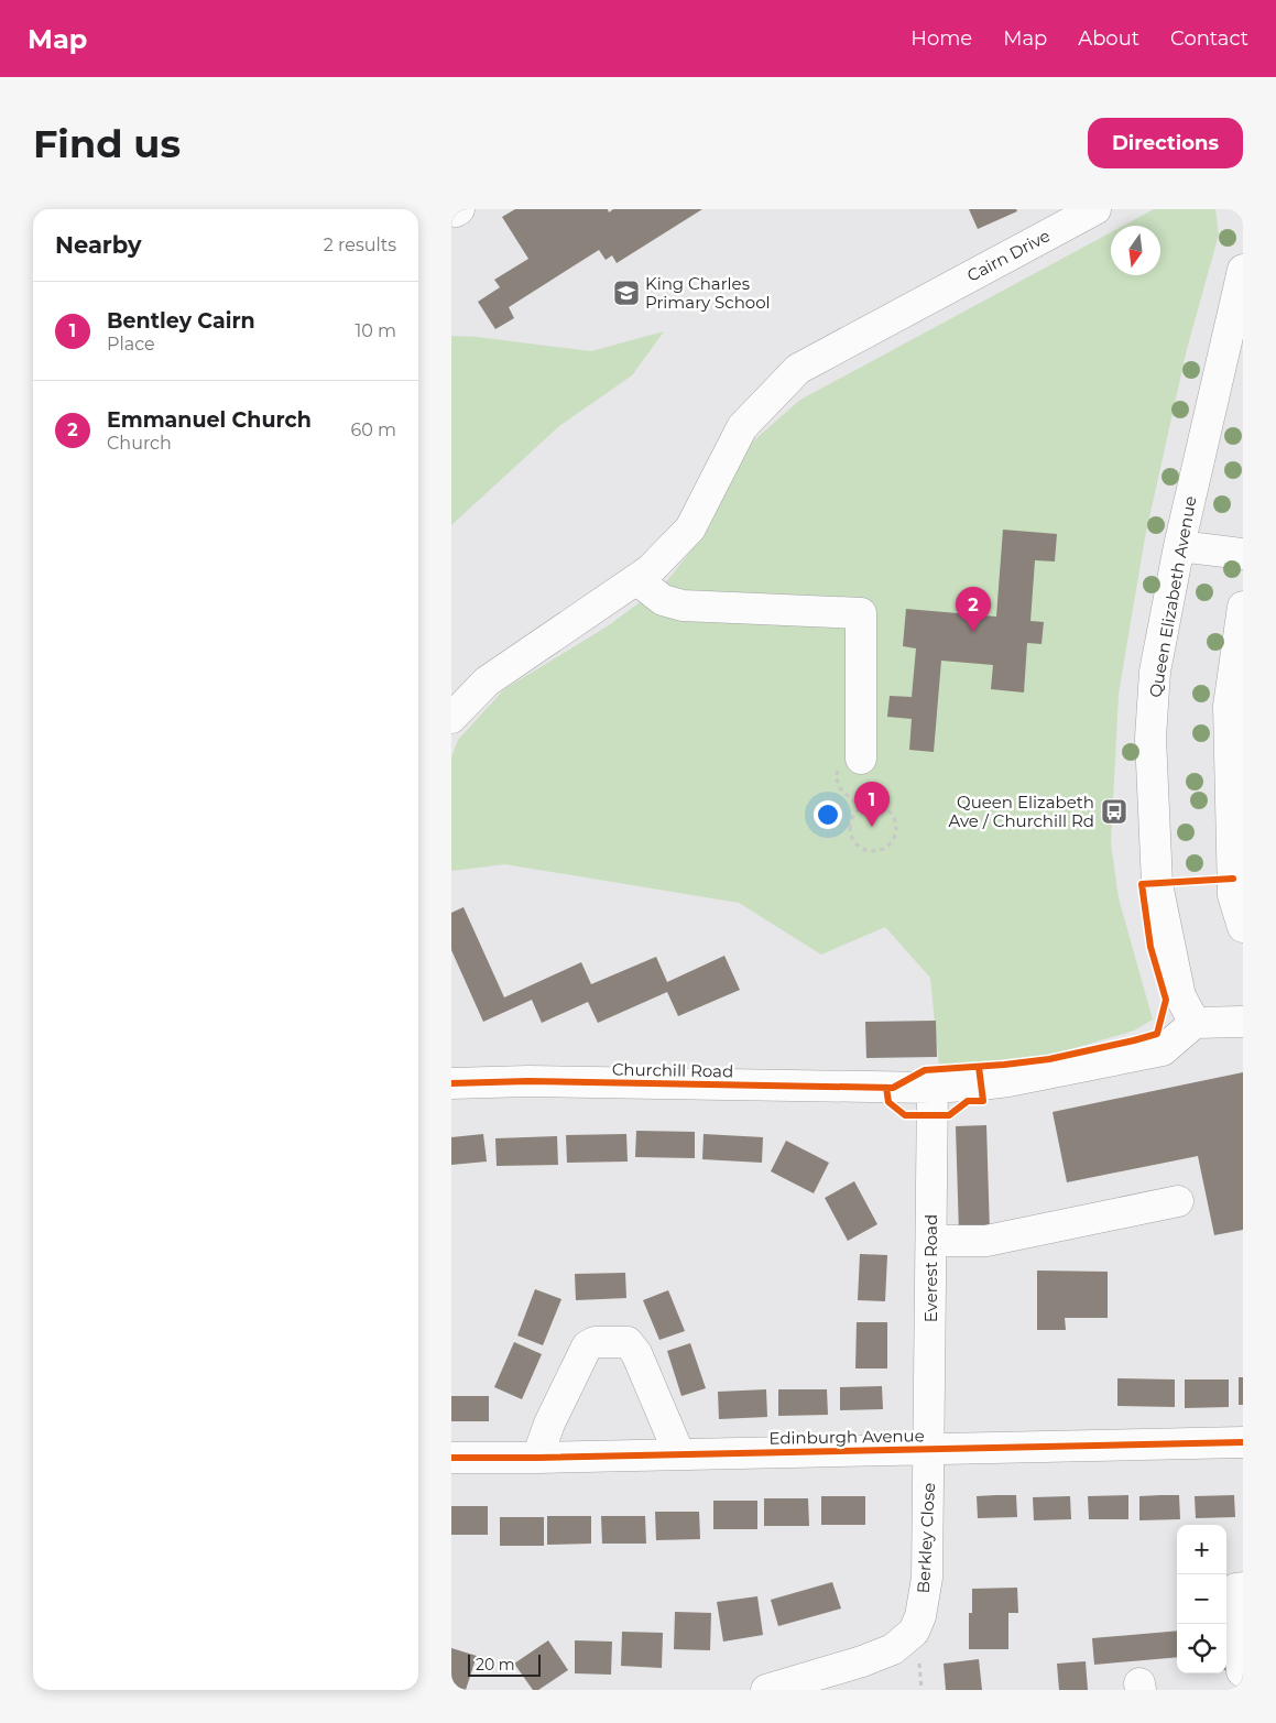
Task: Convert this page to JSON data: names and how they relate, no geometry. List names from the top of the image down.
{
  "streets": {
    "street": [
      "Cairn Drive",
      "Queen Elizabeth Avenue",
      "Churchill Road",
      "Everest Road",
      "Edinburgh Avenue",
      "Berkley Close"
    ]
  },
  "crossings": [
    ["Queen Elizabeth Avenue", "Churchill Road"],
    ["Churchill Road", "Everest Road"],
    ["Everest Road", "Edinburgh Avenue"],
    ["Everest Road", "Berkley Close"],
    ["Edinburgh Avenue", "Berkley Close"]
  ],
  "places": {
    "school or university": ["King Charles Primary School"],
    "bus stop": ["Queen Elizabeth Ave / Churchill Rd"]
  },
  "scale_bar": "20 m",
  "north": "bottom",
  "page": {
    "header": "Map",
    "nav": [
      "Home",
      "Map",
      "About",
      "Contact"
    ],
    "buttons": "Directions",
    "title": "Find us",
    "heading": ["Nearby", "2 results"],
    "list": [
      {
        "mark": "1",
        "name": "Bentley Cairn",
        "note": "Place",
        "value": "10 m"
      },
      {
        "mark": "2",
        "name": "Emmanuel Church",
        "note": "Church",
        "value": "60 m"
      }
    ],
    "pins": ["2", "1"],
    "map_buttons": ["+", "−"],
    "scale": "20 m"
  }
}
